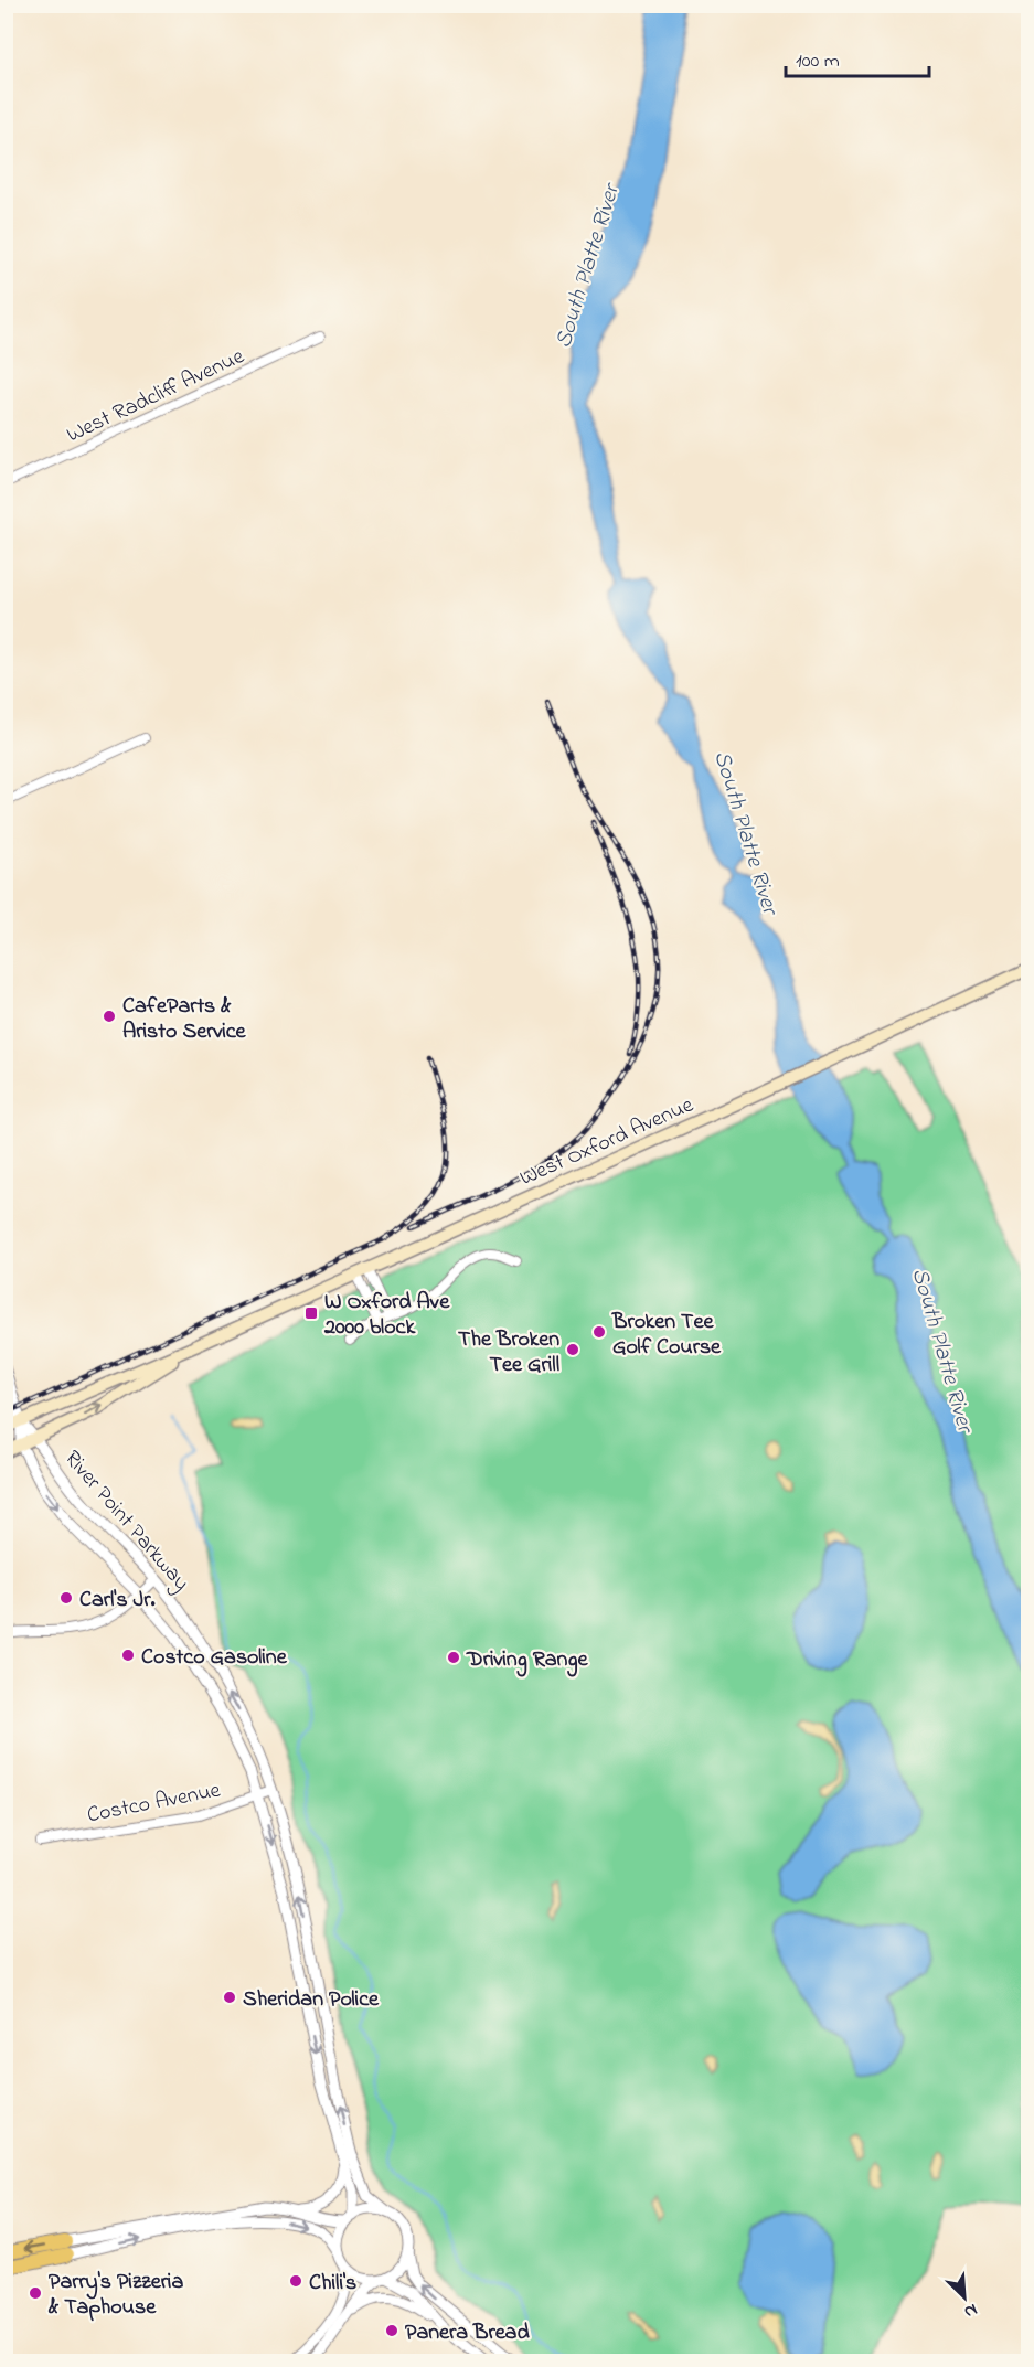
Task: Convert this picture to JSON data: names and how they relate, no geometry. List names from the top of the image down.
{
  "streets": {
    "main road": ["West Oxford Avenue"],
    "street": ["West Radcliff Avenue", "River Point Parkway", "Costco Avenue"]
  },
  "crossings": [
    ["West Oxford Avenue", "River Point Parkway"],
    ["River Point Parkway", "Costco Avenue"]
  ],
  "water": ["South Platte River"],
  "places": {
    "other": [
      "CafeParts & Aristo Service",
      "Broken Tee Golf Course",
      "The Broken Tee Grill",
      "Carl's Jr.",
      "Costco Gasoline",
      "Driving Range",
      "Sheridan Police",
      "Chili's",
      "Parry's Pizzeria & Taphouse",
      "Panera Bread"
    ],
    "transit": ["W Oxford Ave 2000 block"]
  },
  "scale_bar": "100 m",
  "north": "bottom right"
}
